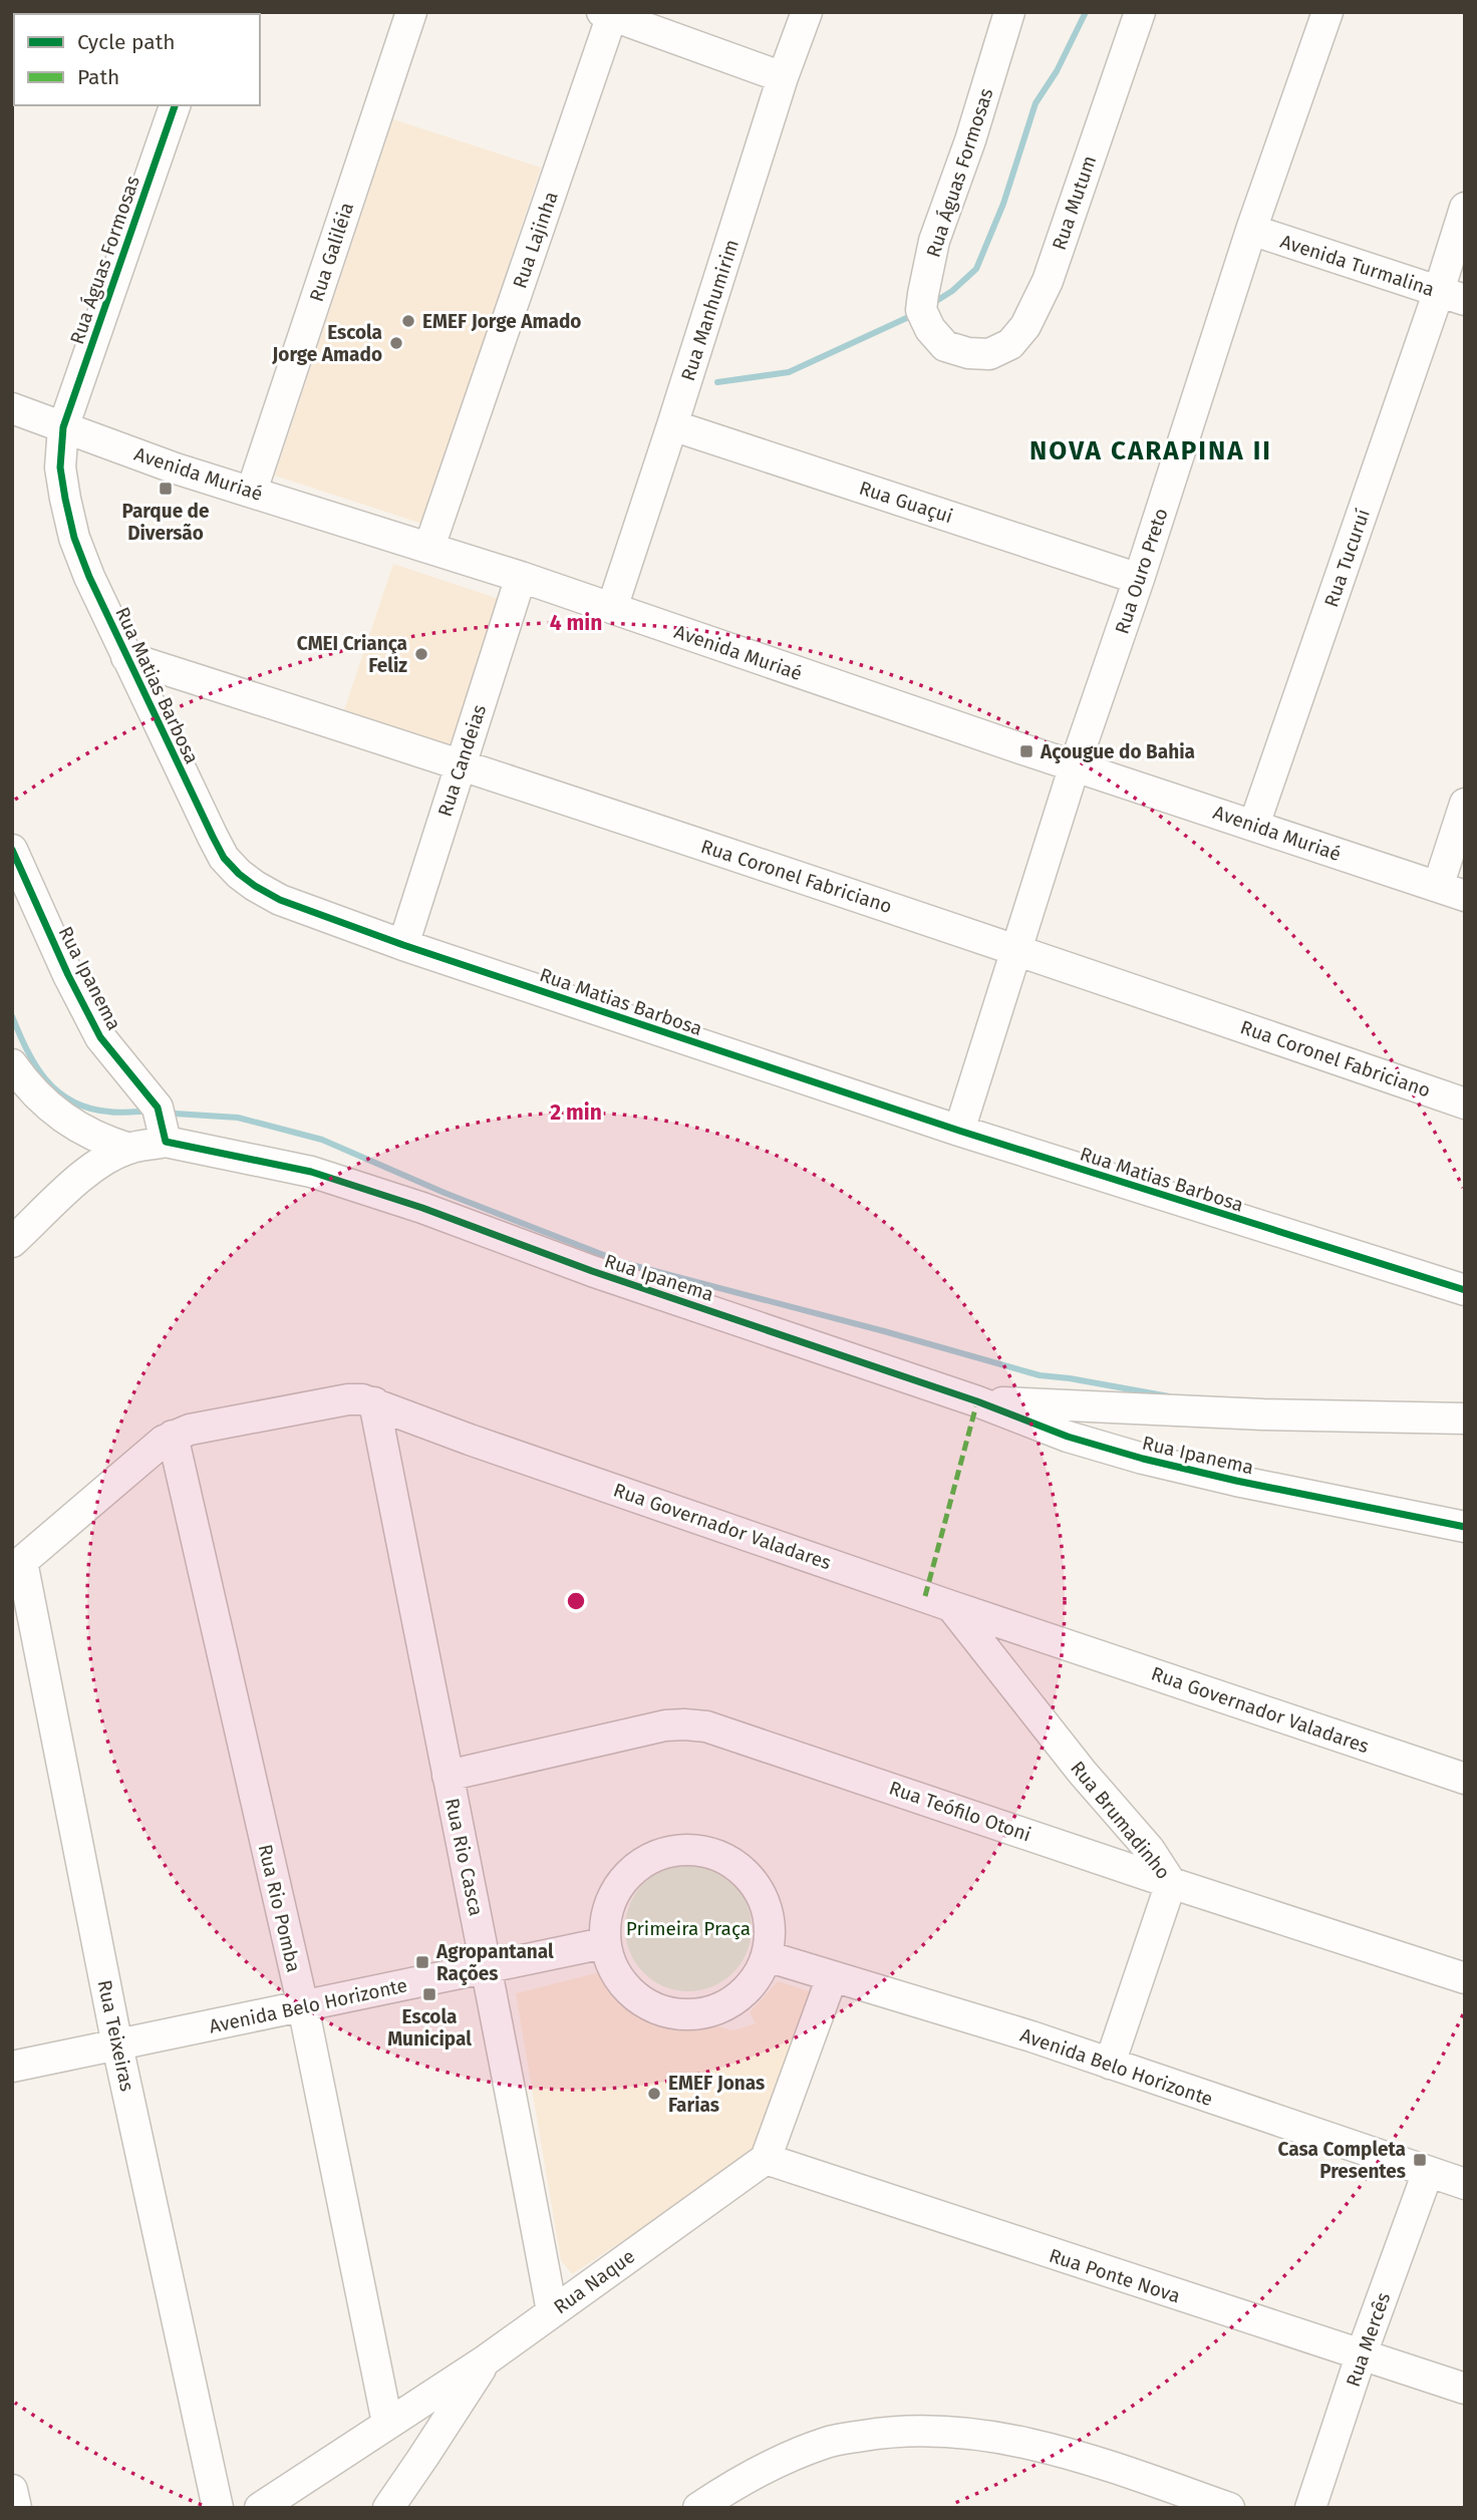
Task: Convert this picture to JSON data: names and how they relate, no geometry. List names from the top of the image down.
{
  "streets": {
    "street": [
      "Rua Águas Formosas",
      "Rua Mutum",
      "Rua Lajinha",
      "Rua Galiléia",
      "Avenida Turmalina",
      "Rua Manhumirim",
      "Avenida Muriaé",
      "Rua Guaçui",
      "Rua Tucuruí",
      "Rua Ouro Preto",
      "Rua Matias Barbosa",
      "Rua Candeias",
      "Rua Coronel Fabriciano",
      "Rua Ipanema",
      "Rua Governador Valadares",
      "Rua Teófilo Otoni",
      "Rua Brumadinho",
      "Rua Rio Casca",
      "Rua Rio Pomba",
      "Avenida Belo Horizonte",
      "Rua Teixeiras",
      "Rua Ponte Nova",
      "Rua Naque",
      "Rua Mercês"
    ]
  },
  "crossings": [
    ["Rua Águas Formosas", "Rua Mutum"],
    ["Rua Águas Formosas", "Avenida Muriaé"],
    ["Rua Águas Formosas", "Rua Matias Barbosa"],
    ["Rua Lajinha", "Avenida Muriaé"],
    ["Rua Galiléia", "Avenida Muriaé"],
    ["Avenida Turmalina", "Rua Tucuruí"],
    ["Avenida Turmalina", "Rua Ouro Preto"],
    ["Rua Manhumirim", "Avenida Muriaé"],
    ["Rua Manhumirim", "Rua Guaçui"],
    ["Avenida Muriaé", "Rua Tucuruí"],
    ["Avenida Muriaé", "Rua Ouro Preto"],
    ["Avenida Muriaé", "Rua Matias Barbosa"],
    ["Avenida Muriaé", "Rua Candeias"],
    ["Rua Guaçui", "Rua Ouro Preto"],
    ["Rua Ouro Preto", "Rua Matias Barbosa"],
    ["Rua Ouro Preto", "Rua Coronel Fabriciano"],
    ["Rua Matias Barbosa", "Rua Candeias"],
    ["Rua Matias Barbosa", "Rua Coronel Fabriciano"],
    ["Rua Candeias", "Rua Coronel Fabriciano"],
    ["Rua Governador Valadares", "Rua Brumadinho"],
    ["Rua Governador Valadares", "Rua Rio Casca"],
    ["Rua Governador Valadares", "Rua Rio Pomba"],
    ["Rua Governador Valadares", "Rua Teixeiras"],
    ["Rua Teófilo Otoni", "Rua Brumadinho"],
    ["Rua Teófilo Otoni", "Rua Rio Casca"],
    ["Rua Brumadinho", "Avenida Belo Horizonte"],
    ["Rua Rio Casca", "Avenida Belo Horizonte"],
    ["Rua Rio Casca", "Rua Naque"],
    ["Rua Rio Pomba", "Avenida Belo Horizonte"],
    ["Rua Rio Pomba", "Rua Naque"],
    ["Avenida Belo Horizonte", "Rua Teixeiras"],
    ["Avenida Belo Horizonte", "Rua Mercês"],
    ["Rua Ponte Nova", "Rua Naque"],
    ["Rua Ponte Nova", "Rua Mercês"]
  ],
  "districts": ["NOVA CARAPINA II"],
  "parks": ["Primeira Praça"],
  "places": {
    "other": [
      "EMEF Jorge Amado",
      "Escola Jorge Amado",
      "CMEI Criança Feliz",
      "EMEF Jonas Farias"
    ],
    "transit": [
      "Parque de Diversão",
      "Açougue do Bahia",
      "Agropantanal Rações",
      "Escola Municipal",
      "Casa Completa Presentes"
    ]
  },
  "legend": ["Cycle path", "Path"],
  "rings": ["4 min", "2 min"]
}
